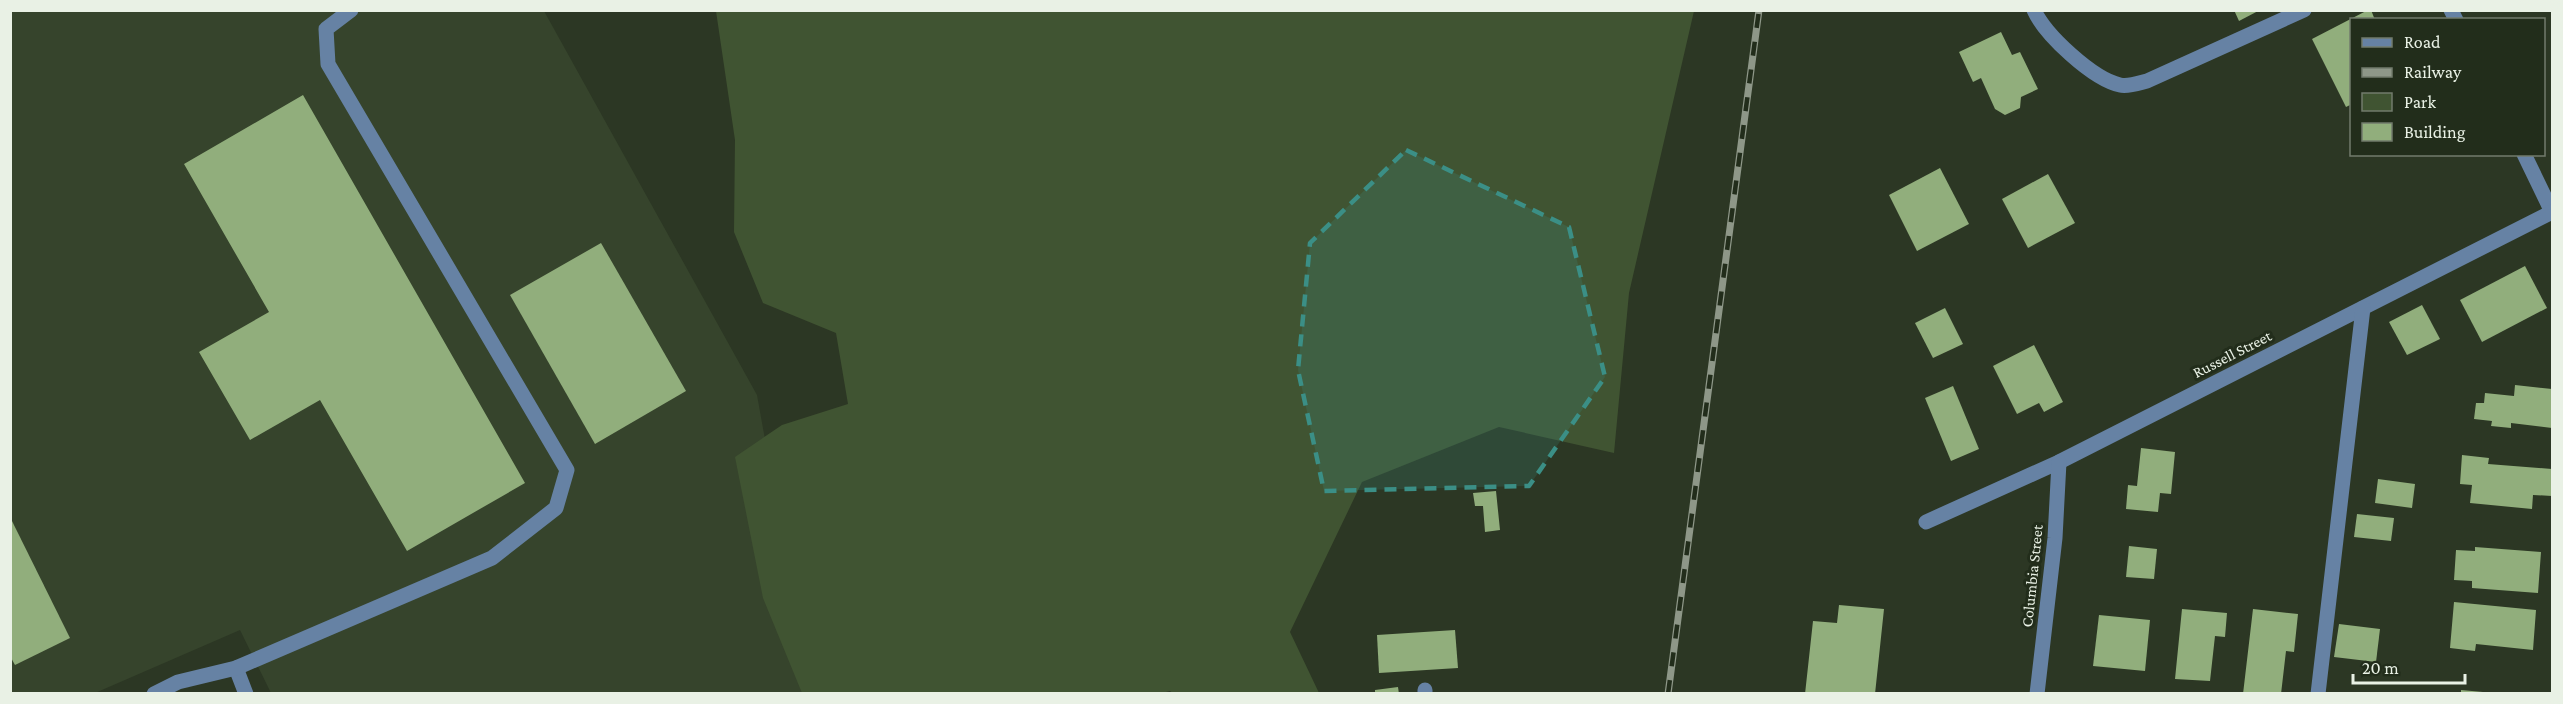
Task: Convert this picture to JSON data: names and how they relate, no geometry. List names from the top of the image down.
{
  "streets": {
    "street": ["Russell Street", "Columbia Street"]
  },
  "crossings": [
    ["Russell Street", "Columbia Street"]
  ],
  "legend": [
    "Road",
    "Railway",
    "Park",
    "Building"
  ],
  "scale_bar": "20 m"
}
